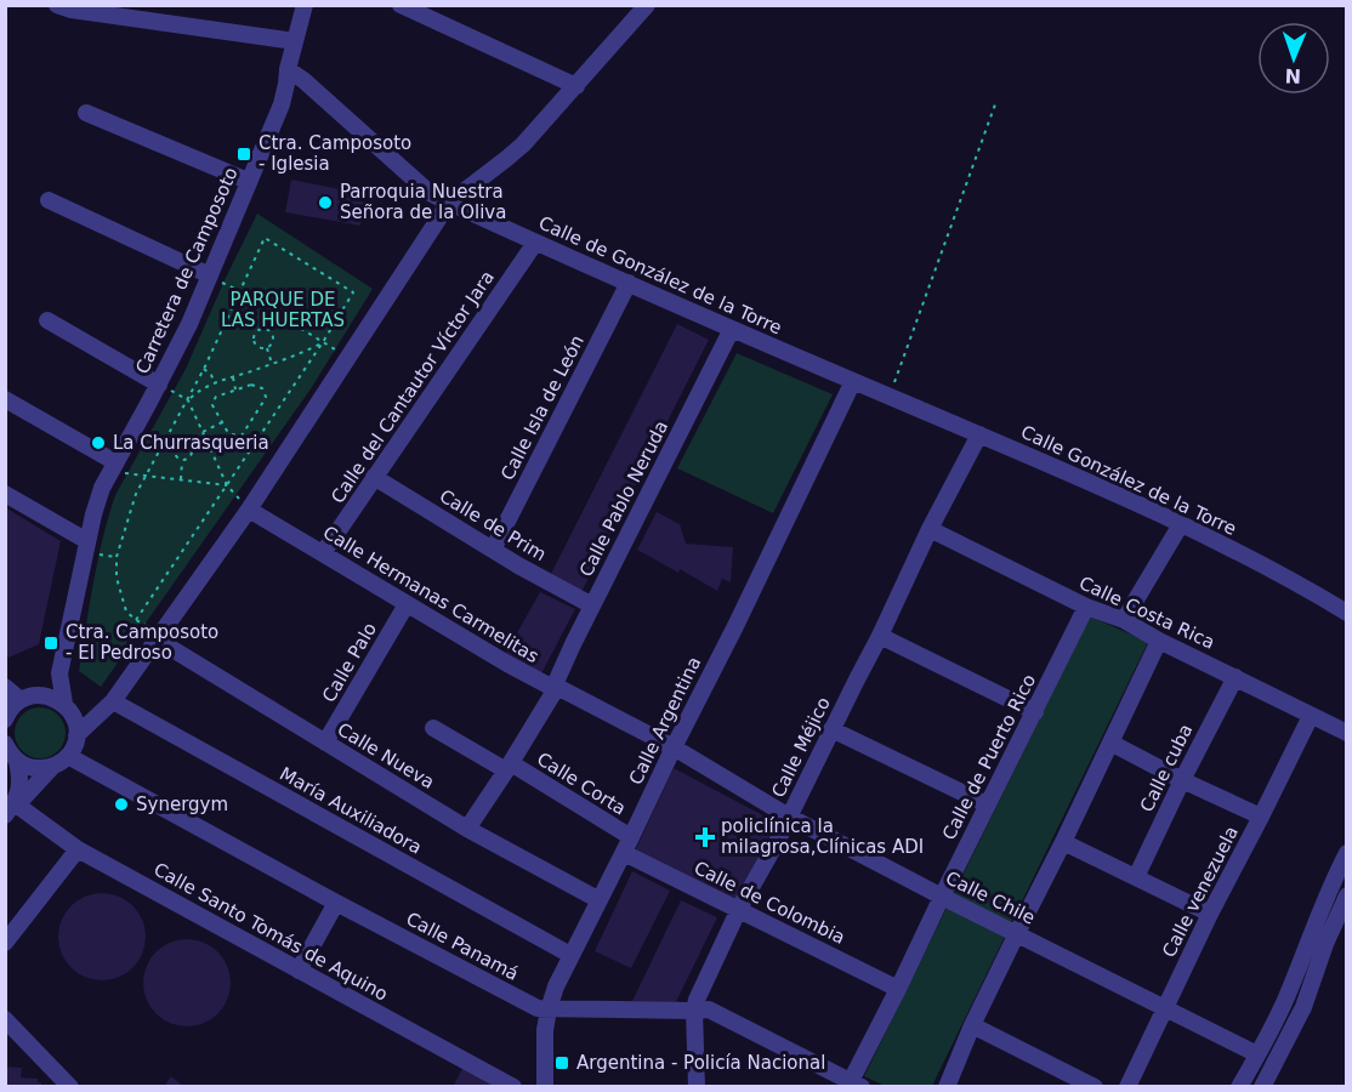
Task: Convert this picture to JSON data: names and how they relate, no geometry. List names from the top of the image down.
{
  "streets": {
    "street": [
      "Carretera de Camposoto",
      "Calle de González de la Torre",
      "Calle del Cantautor Víctor Jara",
      "Calle Isla de León",
      "Calle González de la Torre",
      "Calle Pablo Neruda",
      "Calle de Prim",
      "Calle Hermanas Carmelitas",
      "Calle Costa Rica",
      "Calle Palo",
      "Calle Argentina",
      "Calle Méjico",
      "Calle Nueva",
      "Calle de Puerto Rico",
      "Calle cuba",
      "Calle Corta",
      "María Auxiliadora",
      "Calle venezuela",
      "Calle Chile",
      "Calle de Colombia",
      "Calle Santo Tomás de Aquino",
      "Calle Panamá"
    ]
  },
  "crossings": [
    ["Carretera de Camposoto", "Calle de González de la Torre"],
    ["Calle de González de la Torre", "Calle del Cantautor Víctor Jara"],
    ["Calle de González de la Torre", "Calle Isla de León"],
    ["Calle de González de la Torre", "Calle González de la Torre"],
    ["Calle de González de la Torre", "Calle Pablo Neruda"],
    ["Calle de González de la Torre", "Calle Argentina"],
    ["Calle del Cantautor Víctor Jara", "Calle de Prim"],
    ["Calle del Cantautor Víctor Jara", "Calle Hermanas Carmelitas"],
    ["Calle Isla de León", "Calle de Prim"],
    ["Calle González de la Torre", "Calle Méjico"],
    ["Calle Pablo Neruda", "Calle de Prim"],
    ["Calle Pablo Neruda", "Calle Hermanas Carmelitas"],
    ["Calle Pablo Neruda", "Calle Nueva"],
    ["Calle Pablo Neruda", "Calle Corta"],
    ["Calle Hermanas Carmelitas", "Calle Palo"],
    ["Calle Hermanas Carmelitas", "Calle Argentina"],
    ["Calle Hermanas Carmelitas", "Calle Chile"],
    ["Calle Costa Rica", "Calle Méjico"],
    ["Calle Costa Rica", "Calle de Puerto Rico"],
    ["Calle Costa Rica", "Calle cuba"],
    ["Calle Costa Rica", "Calle venezuela"],
    ["Calle Palo", "Calle Nueva"],
    ["Calle Argentina", "Calle Nueva"],
    ["Calle Argentina", "Calle Corta"],
    ["Calle Argentina", "María Auxiliadora"],
    ["Calle Argentina", "Calle Chile"],
    ["Calle Argentina", "Calle de Colombia"],
    ["Calle Argentina", "Calle Panamá"],
    ["Calle Méjico", "Calle Chile"],
    ["Calle Méjico", "Calle de Colombia"],
    ["Calle Méjico", "Calle Panamá"],
    ["Calle de Puerto Rico", "Calle Chile"],
    ["Calle de Puerto Rico", "Calle de Colombia"],
    ["Calle de Puerto Rico", "Calle Panamá"],
    ["Calle Corta", "Calle de Colombia"],
    ["Calle venezuela", "Calle Chile"]
  ],
  "parks": ["PARQUE DE LAS HUERTAS"],
  "places": {
    "transit": ["Ctra. Camposoto - Iglesia", "Ctra. Camposoto - El Pedroso", "Argentina - Policía Nacional"],
    "other": ["Parroquia Nuestra Señora de la Oliva", "La Churrasqueria", "Synergym"],
    "health": ["policlínica la milagrosa,Clínicas ADI"]
  },
  "north": "bottom"
}
